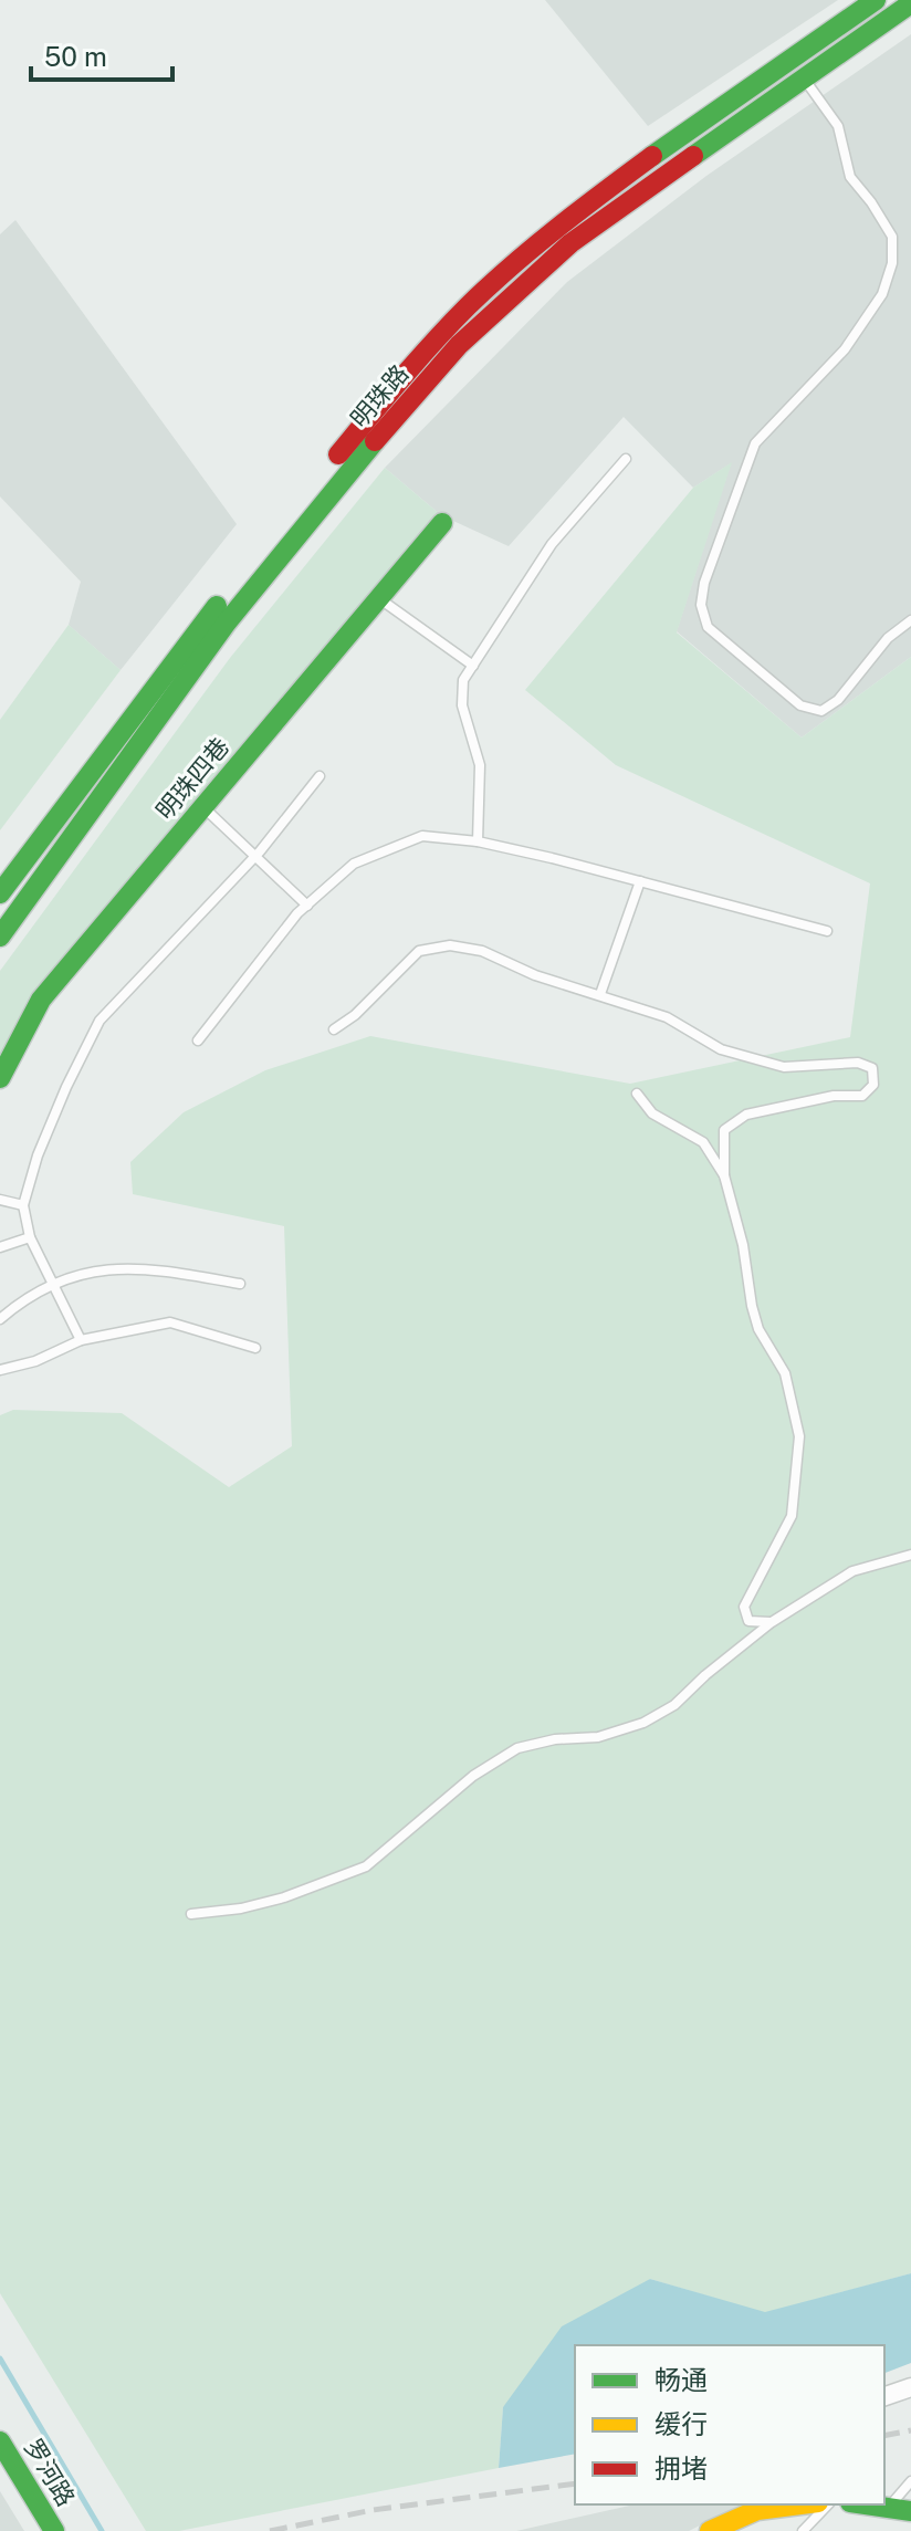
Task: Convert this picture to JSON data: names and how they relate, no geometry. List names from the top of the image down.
{
  "streets": {
    "main road": ["明珠路", "明珠四巷", "罗河路"]
  },
  "legend": ["畅通", "缓行", "拥堵"],
  "scale_bar": "50 m"
}
